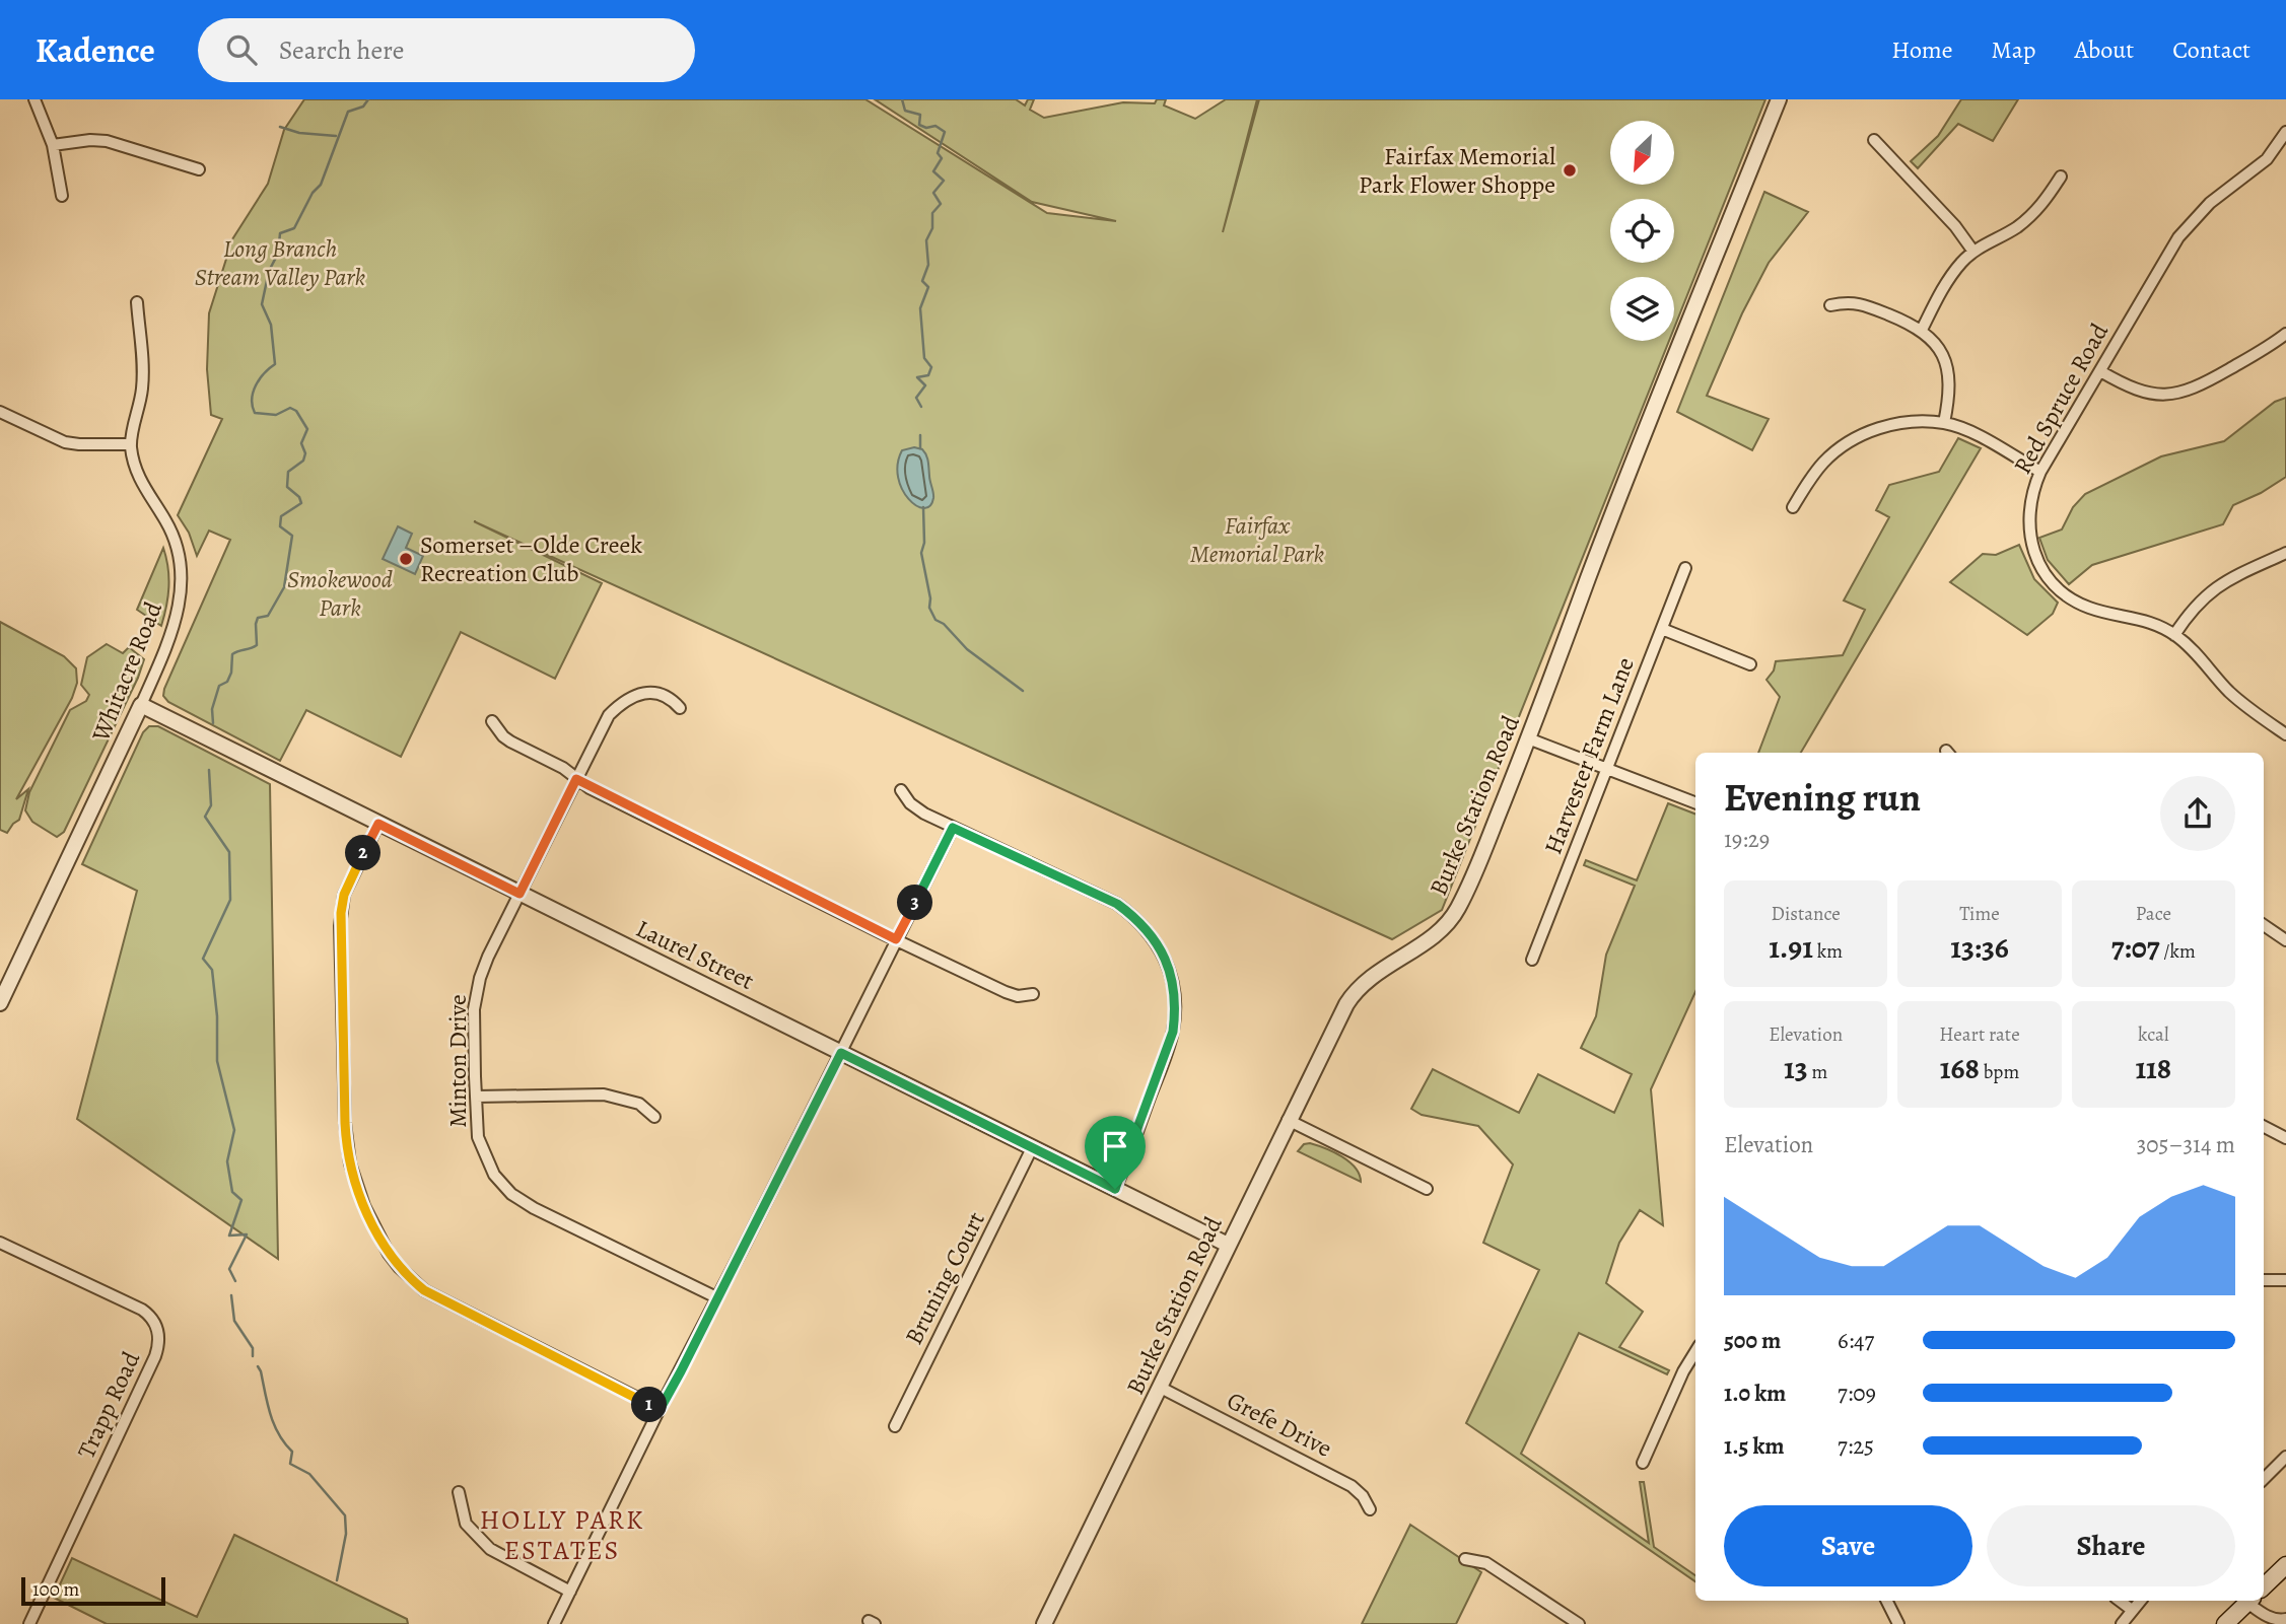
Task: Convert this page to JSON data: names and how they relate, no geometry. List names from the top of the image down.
{
  "streets": {
    "street": [
      "Red Spruce Road",
      "Whitacre Road",
      "Harvester Farm Lane",
      "Burke Station Road",
      "Laurel Street",
      "Minton Drive",
      "Bruning Court",
      "Trapp Road",
      "Grefe Drive"
    ]
  },
  "crossings": [
    ["Whitacre Road", "Laurel Street"],
    ["Burke Station Road", "Laurel Street"],
    ["Burke Station Road", "Grefe Drive"],
    ["Laurel Street", "Minton Drive"],
    ["Laurel Street", "Bruning Court"]
  ],
  "districts": ["HOLLY PARK ESTATES"],
  "parks": ["Long Branch Stream Valley Park", "Fairfax Memorial Park", "Smokewood Park"],
  "places": ["Fairfax Memorial Park Flower Shoppe", "Somerset –Olde Creek Recreation Club"],
  "scale_bar": "100 m",
  "north": "bottom left",
  "page": {
    "header": "Kadence",
    "search": "Search here",
    "nav": [
      "Home",
      "Map",
      "About",
      "Contact"
    ],
    "heading": ["Evening run", "19:29"],
    "pins": ["2", "3", "1"],
    "stats": [
      ["Distance", "1.91 km"],
      ["Time", "13:36"],
      ["Pace", "7:07 /km"],
      ["Elevation", "13 m"],
      ["Heart rate", "168 bpm"],
      ["kcal", "118"]
    ],
    "chart": ["Elevation", "305–314 m"],
    "list": [
      {
        "name": "500 m",
        "note": "6:47"
      },
      {
        "name": "1.0 km",
        "note": "7:09"
      },
      {
        "name": "1.5 km",
        "note": "7:25"
      }
    ],
    "buttons": ["Save", "Share"],
    "scale": "100 m"
  }
}
